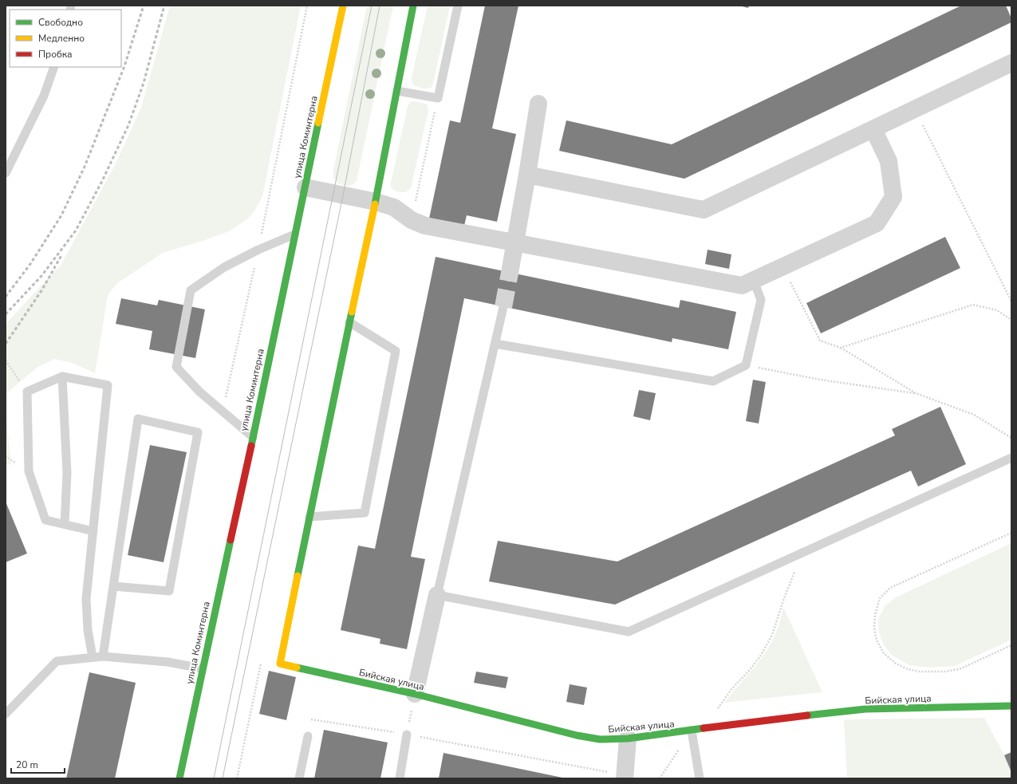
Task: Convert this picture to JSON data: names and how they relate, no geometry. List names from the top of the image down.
{
  "streets": {
    "street": ["улица Коминтерна", "Бийская улица"]
  },
  "legend": ["Свободно", "Медленно", "Пробка"],
  "scale_bar": "20 m"
}
